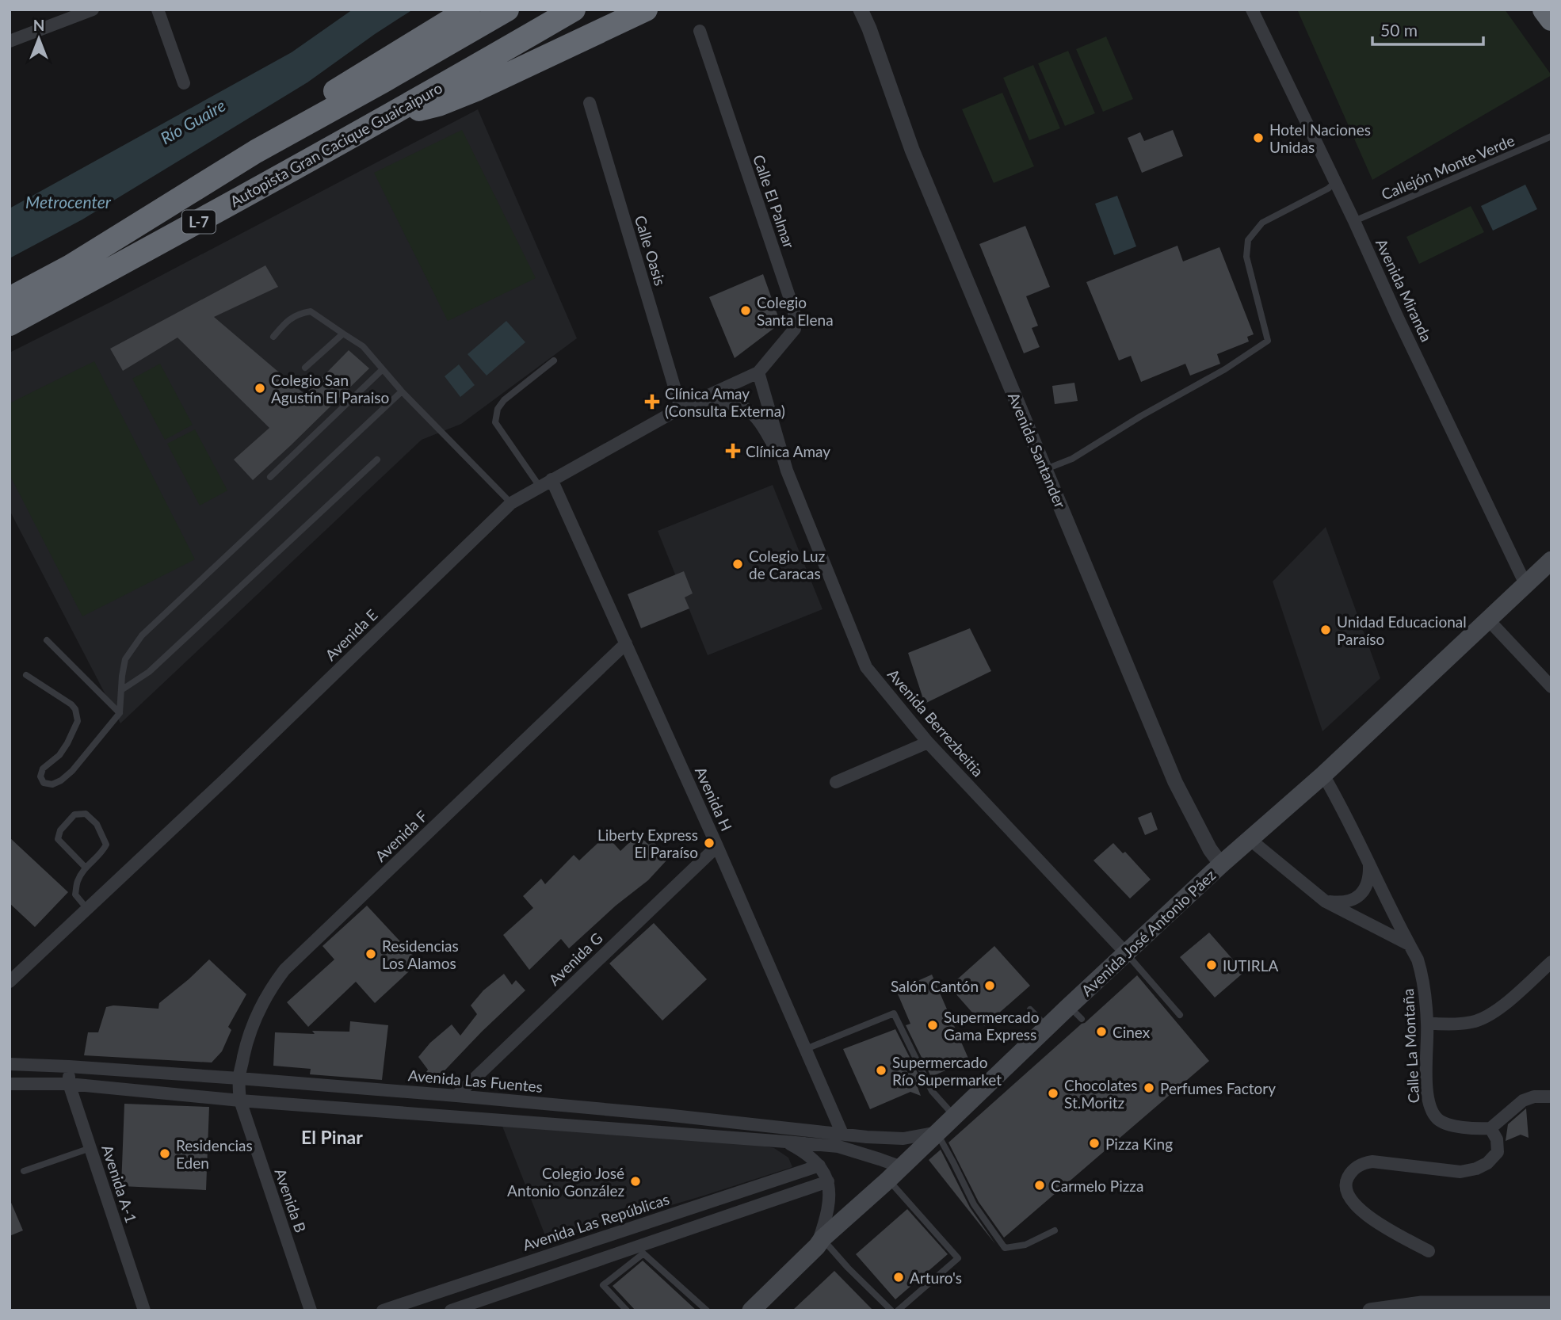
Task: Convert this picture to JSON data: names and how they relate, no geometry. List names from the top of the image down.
{
  "streets": {
    "highway": ["Autopista Gran Cacique Guaicaipuro", "L-7"],
    "main road": ["Avenida José Antonio Páez"],
    "street": [
      "Calle El Palmar",
      "Calle Oasis",
      "Avenida Miranda",
      "Avenida Santander",
      "Avenida E",
      "Avenida Berrezbeitia",
      "Avenida H",
      "Avenida F",
      "Avenida G",
      "Calle La Montaña",
      "Avenida Las Fuentes",
      "Avenida A-1",
      "Avenida B",
      "Avenida Las Repúblicas"
    ],
    "lane": ["Callejón Monte Verde"]
  },
  "crossings": [
    ["Callejón Monte Verde", "Avenida Miranda"],
    ["Calle El Palmar", "Avenida E"],
    ["Calle El Palmar", "Avenida Berrezbeitia"],
    ["Calle Oasis", "Avenida E"],
    ["Calle Oasis", "Avenida Berrezbeitia"],
    ["Avenida Miranda", "Avenida José Antonio Páez"],
    ["Avenida Santander", "Avenida José Antonio Páez"],
    ["Avenida E", "Avenida Berrezbeitia"],
    ["Avenida E", "Avenida H"],
    ["Avenida Berrezbeitia", "Avenida José Antonio Páez"],
    ["Avenida H", "Avenida F"],
    ["Avenida H", "Avenida G"],
    ["Avenida H", "Avenida Las Fuentes"],
    ["Avenida F", "Avenida Las Fuentes"],
    ["Avenida F", "Avenida B"],
    ["Avenida José Antonio Páez", "Calle La Montaña"],
    ["Avenida José Antonio Páez", "Avenida Las Fuentes"],
    ["Avenida G", "Avenida Las Fuentes"],
    ["Avenida Las Fuentes", "Avenida A-1"]
  ],
  "districts": ["El Pinar"],
  "water": ["Río Guaire", "Metrocenter"],
  "places": {
    "other": [
      "Hotel Naciones Unidas",
      "Colegio Santa Elena",
      "Colegio San Agustín El Paraiso",
      "Colegio Luz de Caracas",
      "Unidad Educacional Paraíso",
      "Liberty Express El Paraíso",
      "Residencias Los Alamos",
      "IUTIRLA",
      "Salón Cantón",
      "Supermercado Gama Express",
      "Cinex",
      "Supermercado Río Supermarket",
      "Perfumes Factory",
      "Chocolates St.Moritz",
      "Pizza King",
      "Residencias Eden",
      "Colegio José Antonio González",
      "Carmelo Pizza",
      "Arturo's"
    ],
    "health": ["Clínica Amay (Consulta Externa)", "Clínica Amay"]
  },
  "scale_bar": "50 m",
  "north": "top"
}
